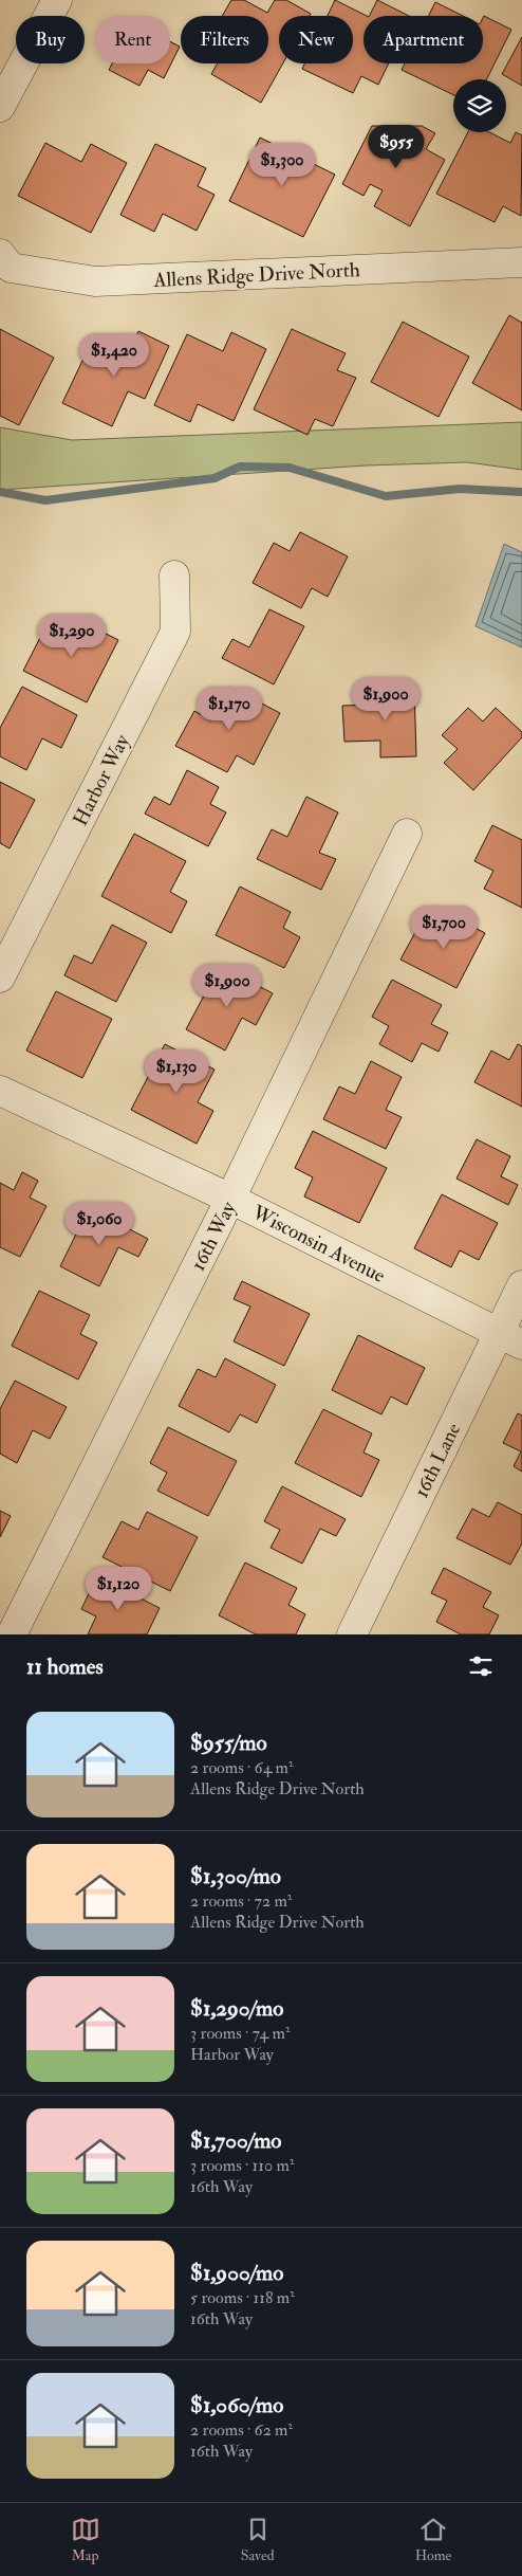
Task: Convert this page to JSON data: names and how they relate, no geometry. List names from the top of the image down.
{
  "streets": {
    "street": [
      "Allens Ridge Drive North",
      "Harbor Way",
      "16th Way",
      "Wisconsin Avenue",
      "16th Lane"
    ]
  },
  "crossings": [
    ["16th Way", "Wisconsin Avenue"],
    ["Wisconsin Avenue", "16th Lane"]
  ],
  "page": {
    "chip": [
      "Buy",
      "Rent",
      "Filters",
      "New",
      "Apartment"
    ],
    "price": [
      "$955",
      "$1,300",
      "$1,420",
      "$1,290",
      "$1,900",
      "$1,170",
      "$1,700",
      "$1,900",
      "$1,130",
      "$1,060",
      "$1,120"
    ],
    "heading": "11 homes",
    "list": [
      {
        "name": "$955/mo",
        "note": "2 rooms · 64 m² · Allens Ridge Drive North"
      },
      {
        "name": "$1,300/mo",
        "note": "2 rooms · 72 m² · Allens Ridge Drive North"
      },
      {
        "name": "$1,290/mo",
        "note": "3 rooms · 74 m² · Harbor Way"
      },
      {
        "name": "$1,700/mo",
        "note": "3 rooms · 110 m² · 16th Way"
      },
      {
        "name": "$1,900/mo",
        "note": "5 rooms · 118 m² · 16th Way"
      },
      {
        "name": "$1,060/mo",
        "note": "2 rooms · 62 m² · 16th Way"
      }
    ],
    "tabs": ["Map", "Saved", "Home"]
  }
}
